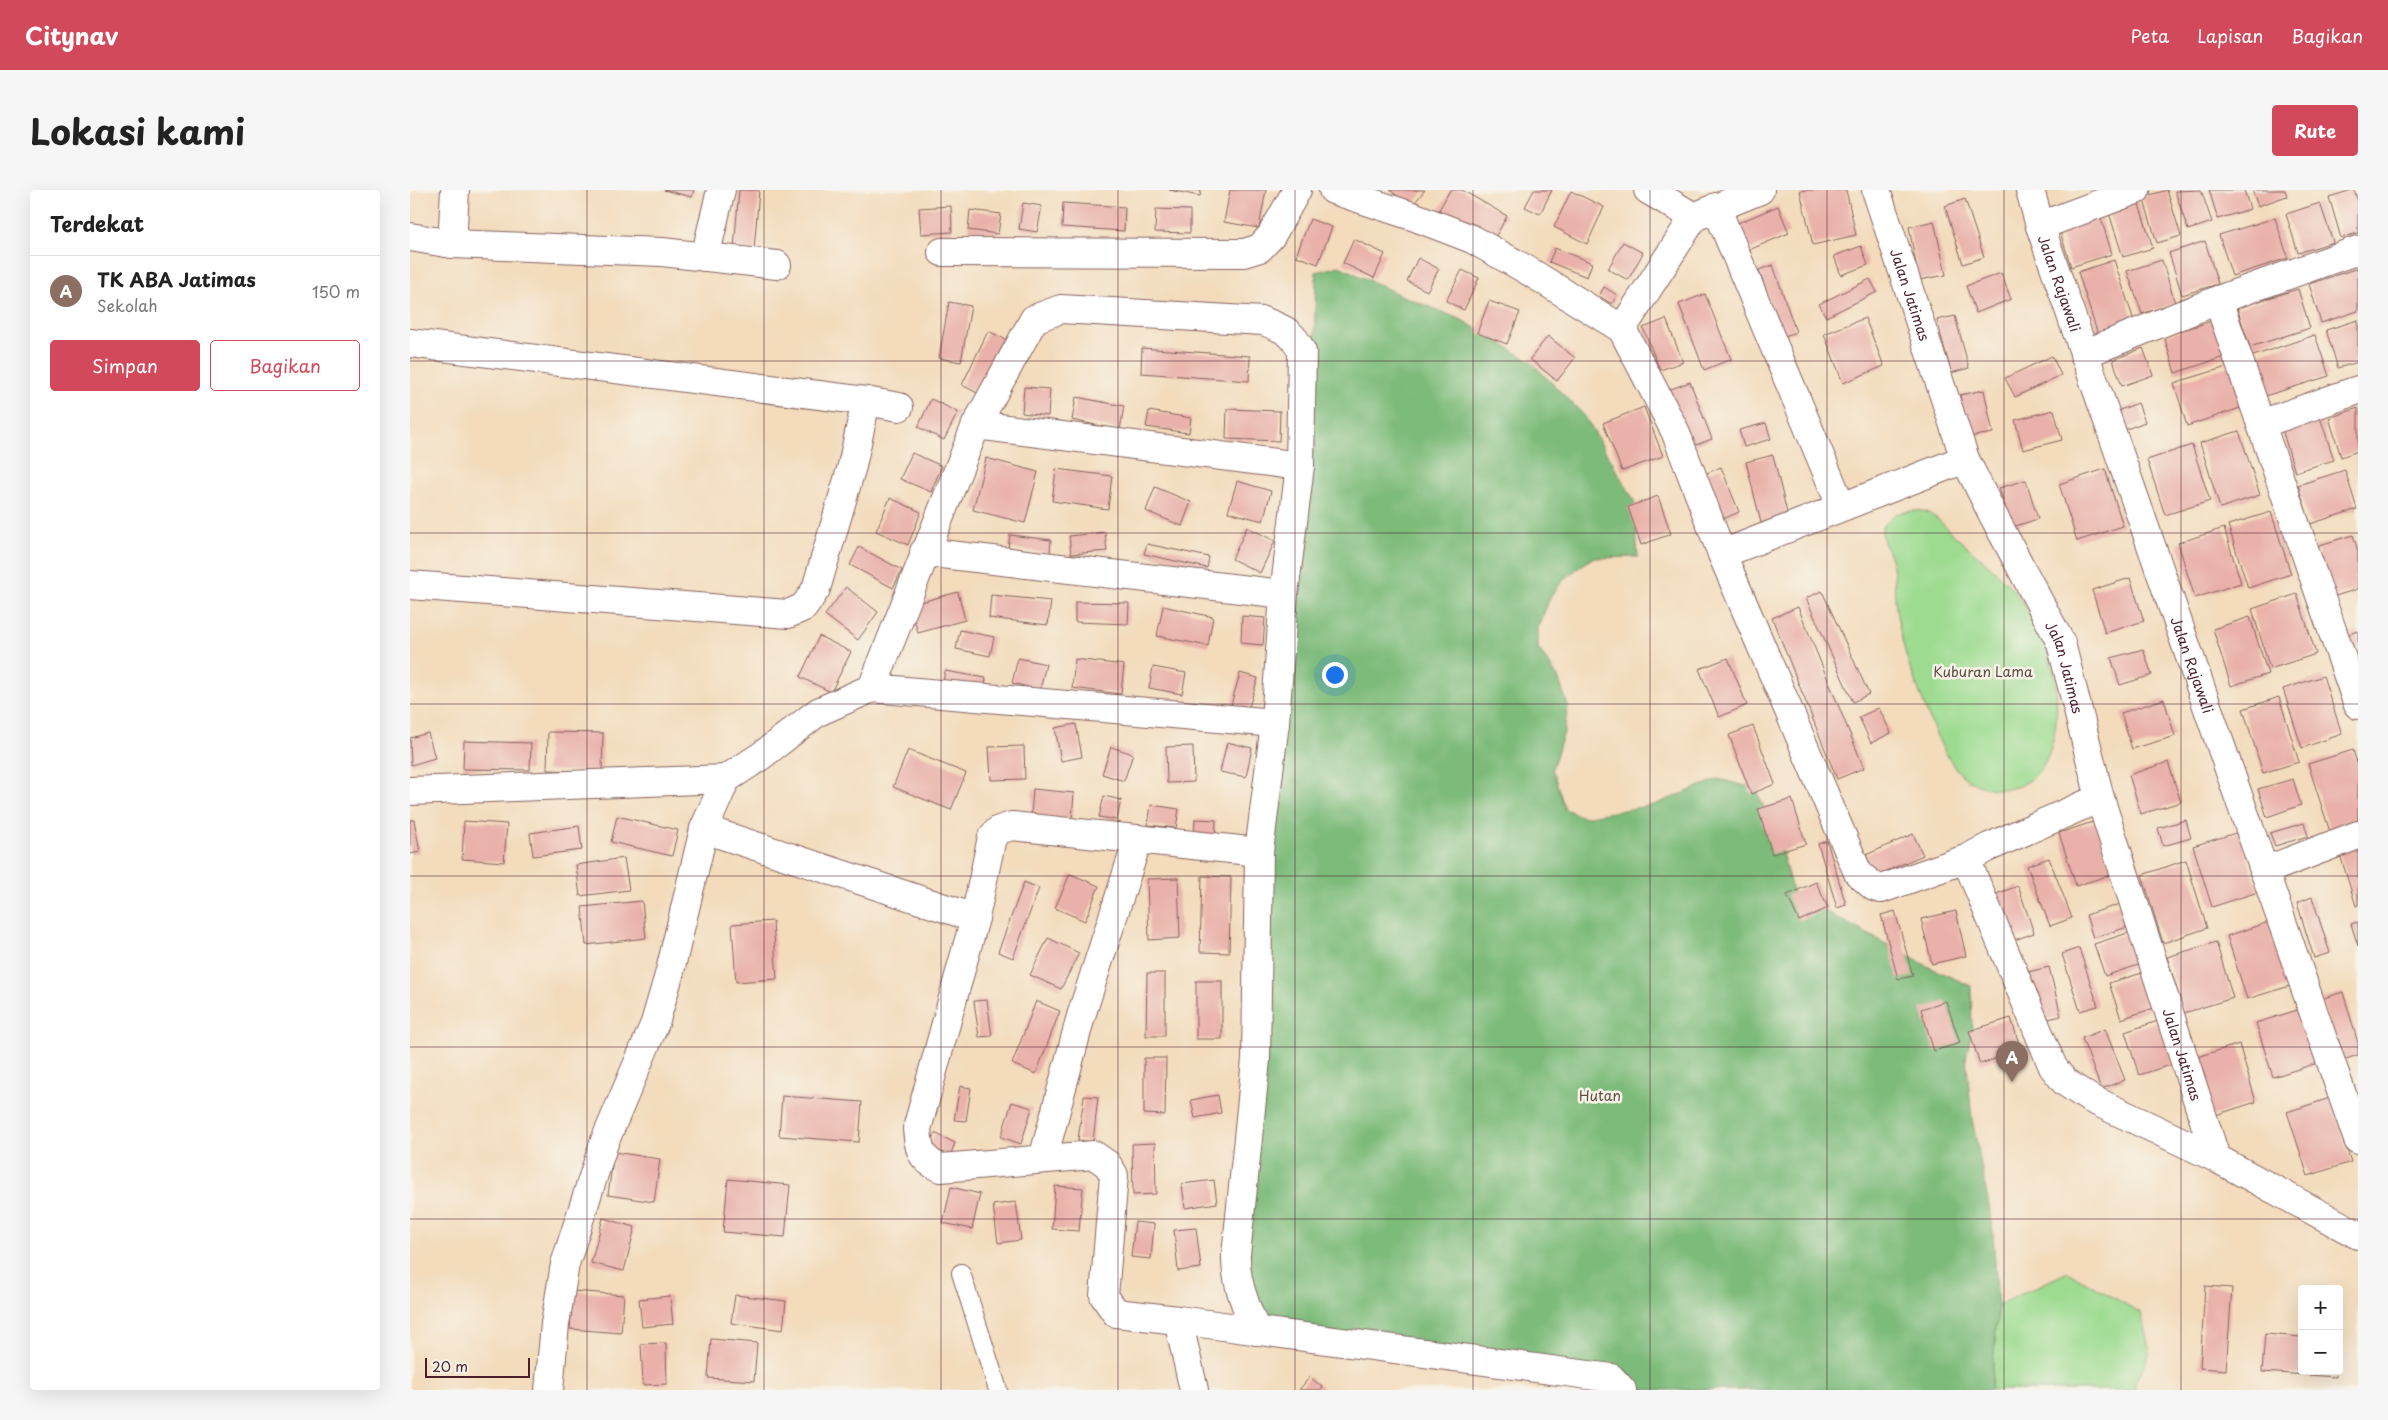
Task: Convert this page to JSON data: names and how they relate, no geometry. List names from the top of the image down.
{
  "streets": {
    "street": ["Jalan Rajawali", "Jalan Jatimas"]
  },
  "parks": ["Kuburan Lama", "Hutan"],
  "scale_bar": "20 m",
  "page": {
    "header": "Citynav",
    "nav": ["Peta", "Lapisan", "Bagikan"],
    "title": "Lokasi kami",
    "buttons": [
      "Rute",
      ["Simpan", "Bagikan"]
    ],
    "heading": "Terdekat",
    "list": [
      {
        "mark": "A",
        "name": "TK ABA Jatimas",
        "note": "Sekolah",
        "value": "150 m"
      }
    ],
    "pins": "A",
    "map_buttons": ["+", "−"],
    "scale": "20 m"
  }
}
